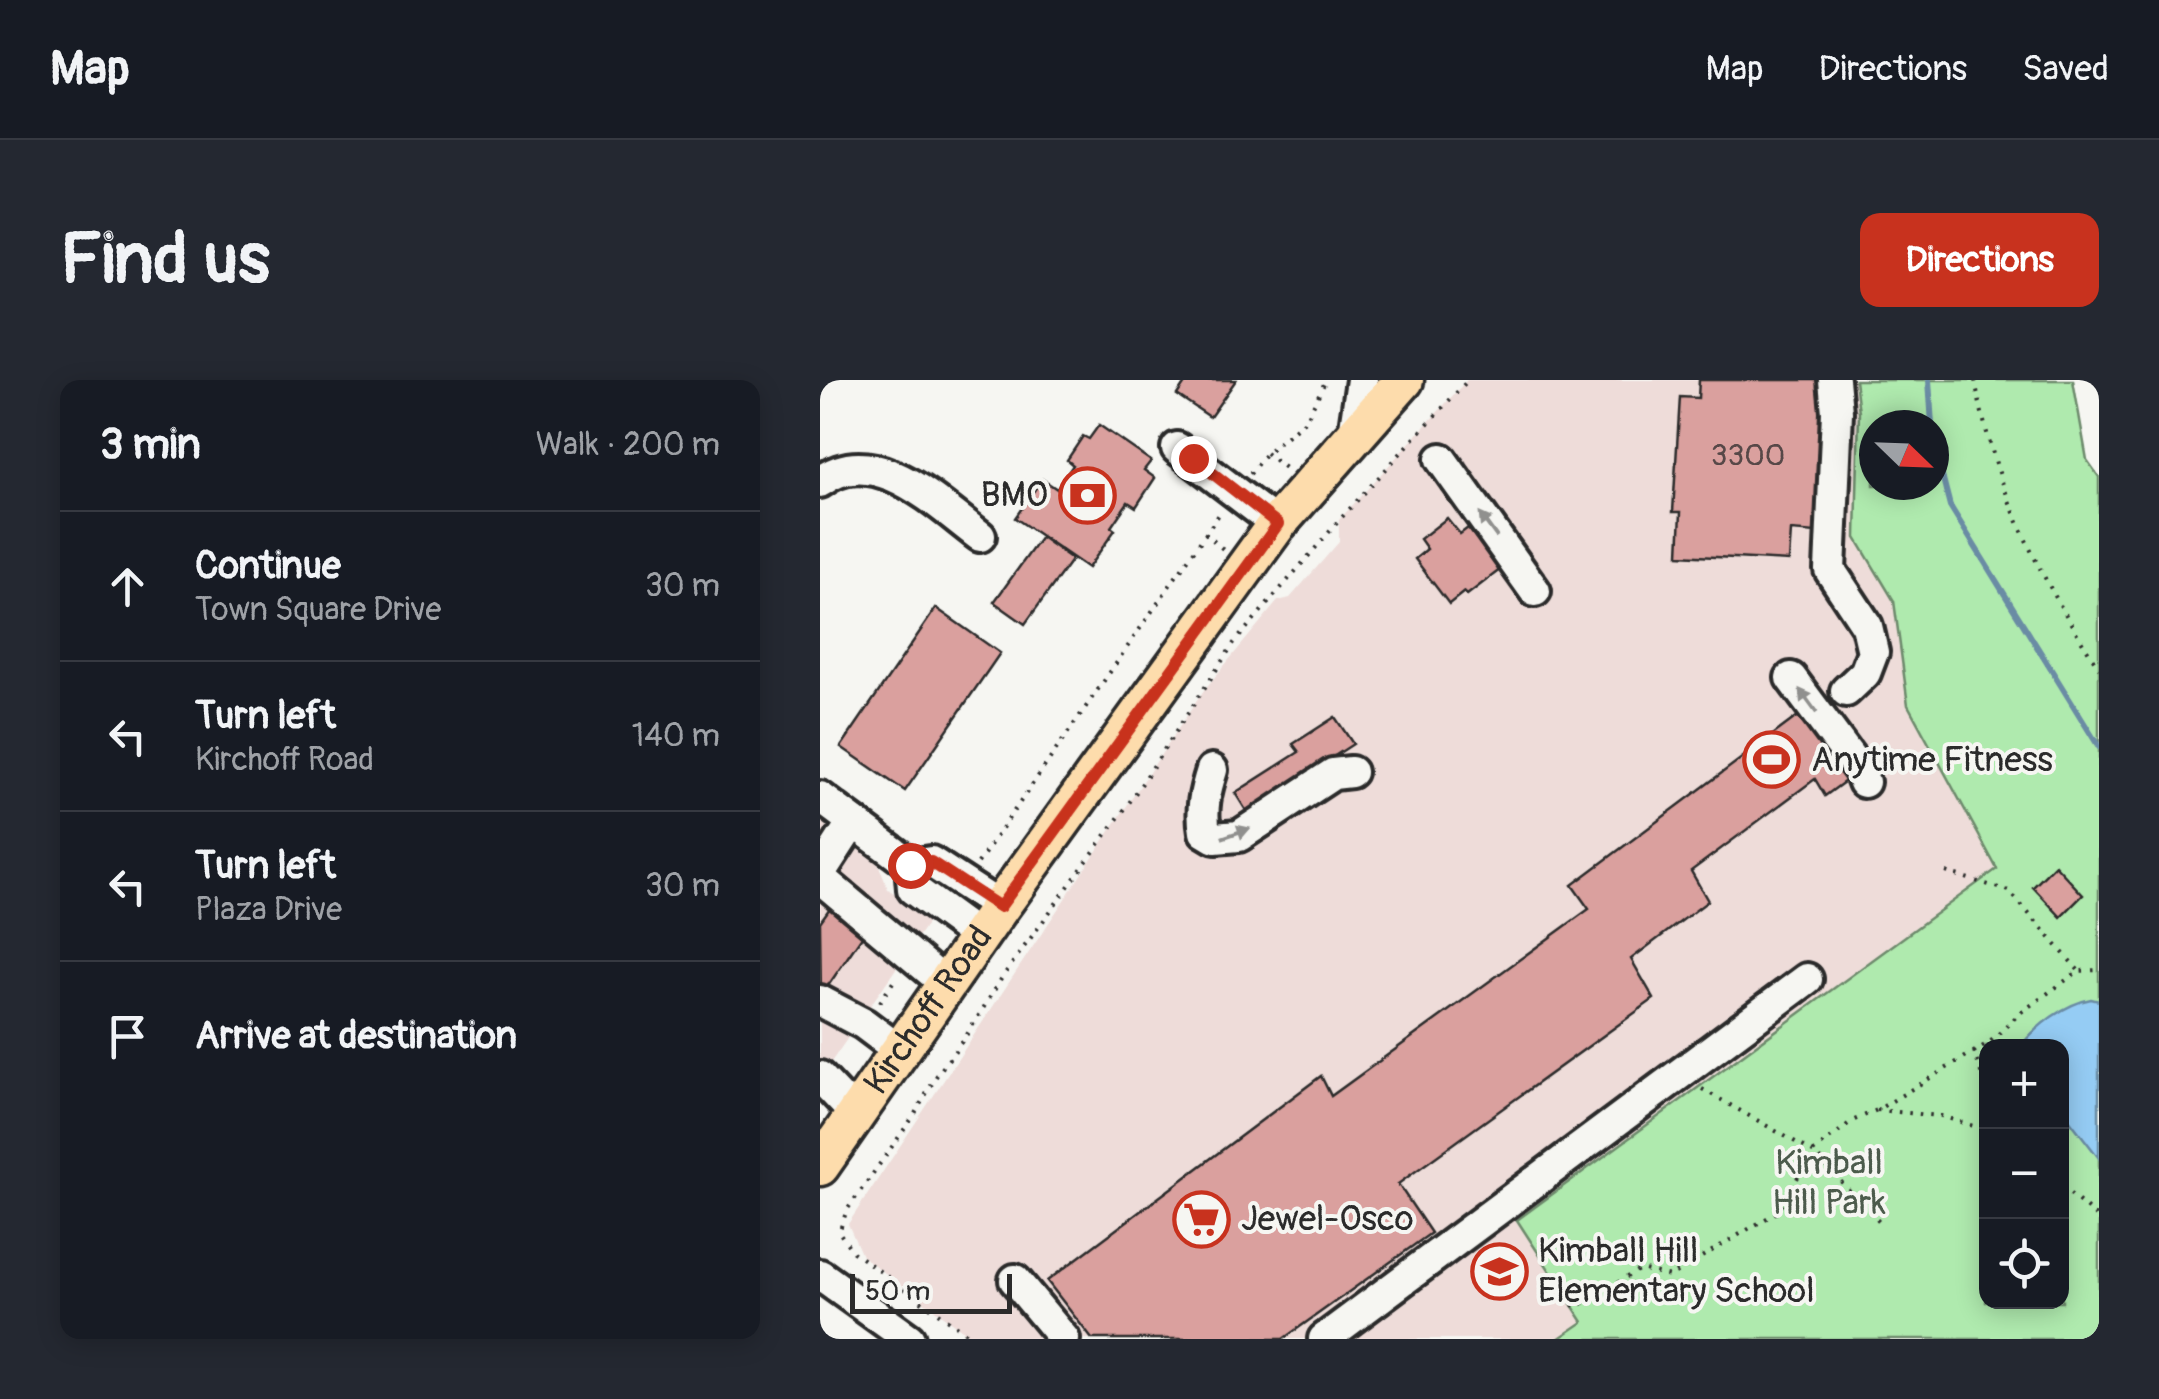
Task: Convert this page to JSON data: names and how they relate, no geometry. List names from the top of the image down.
{
  "streets": {
    "main road": ["Kirchoff Road"]
  },
  "parks": ["Kimball Hill Park"],
  "places": {
    "bank": ["BMO"],
    "sports": ["Anytime Fitness"],
    "supermarket": ["Jewel-Osco"],
    "school or university": ["Kimball Hill Elementary School"]
  },
  "house_numbers": ["3300"],
  "scale_bar": "50 m",
  "north": "bottom right",
  "page": {
    "header": "Map",
    "nav": ["Map", "Directions", "Saved"],
    "buttons": "Directions",
    "title": "Find us",
    "heading": ["3 min", "Walk · 200 m"],
    "list": [
      ["Continue", "Town Square Drive", "30 m"],
      ["Turn left", "Kirchoff Road", "140 m"],
      ["Turn left", "Plaza Drive", "30 m"],
      "Arrive at destination"
    ],
    "map_buttons": ["+", "−"],
    "scale": "50 m"
  }
}
